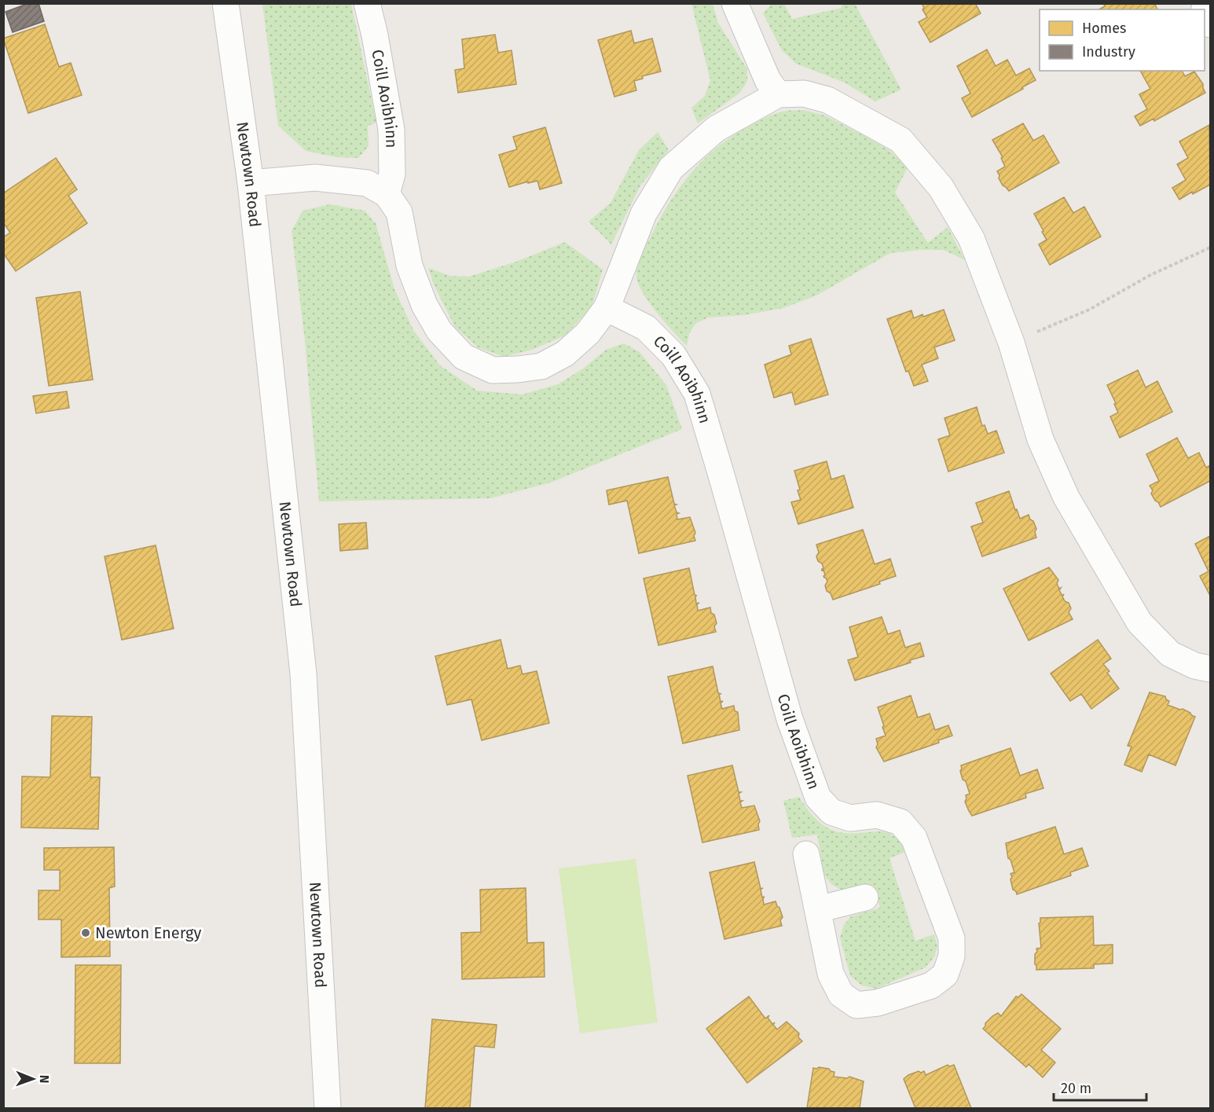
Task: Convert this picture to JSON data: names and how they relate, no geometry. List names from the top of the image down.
{
  "streets": {
    "street": ["Coill Aoibhinn", "Newtown Road"]
  },
  "places": ["Newton Energy"],
  "legend": ["Homes", "Industry"],
  "scale_bar": "20 m",
  "north": "right"
}
